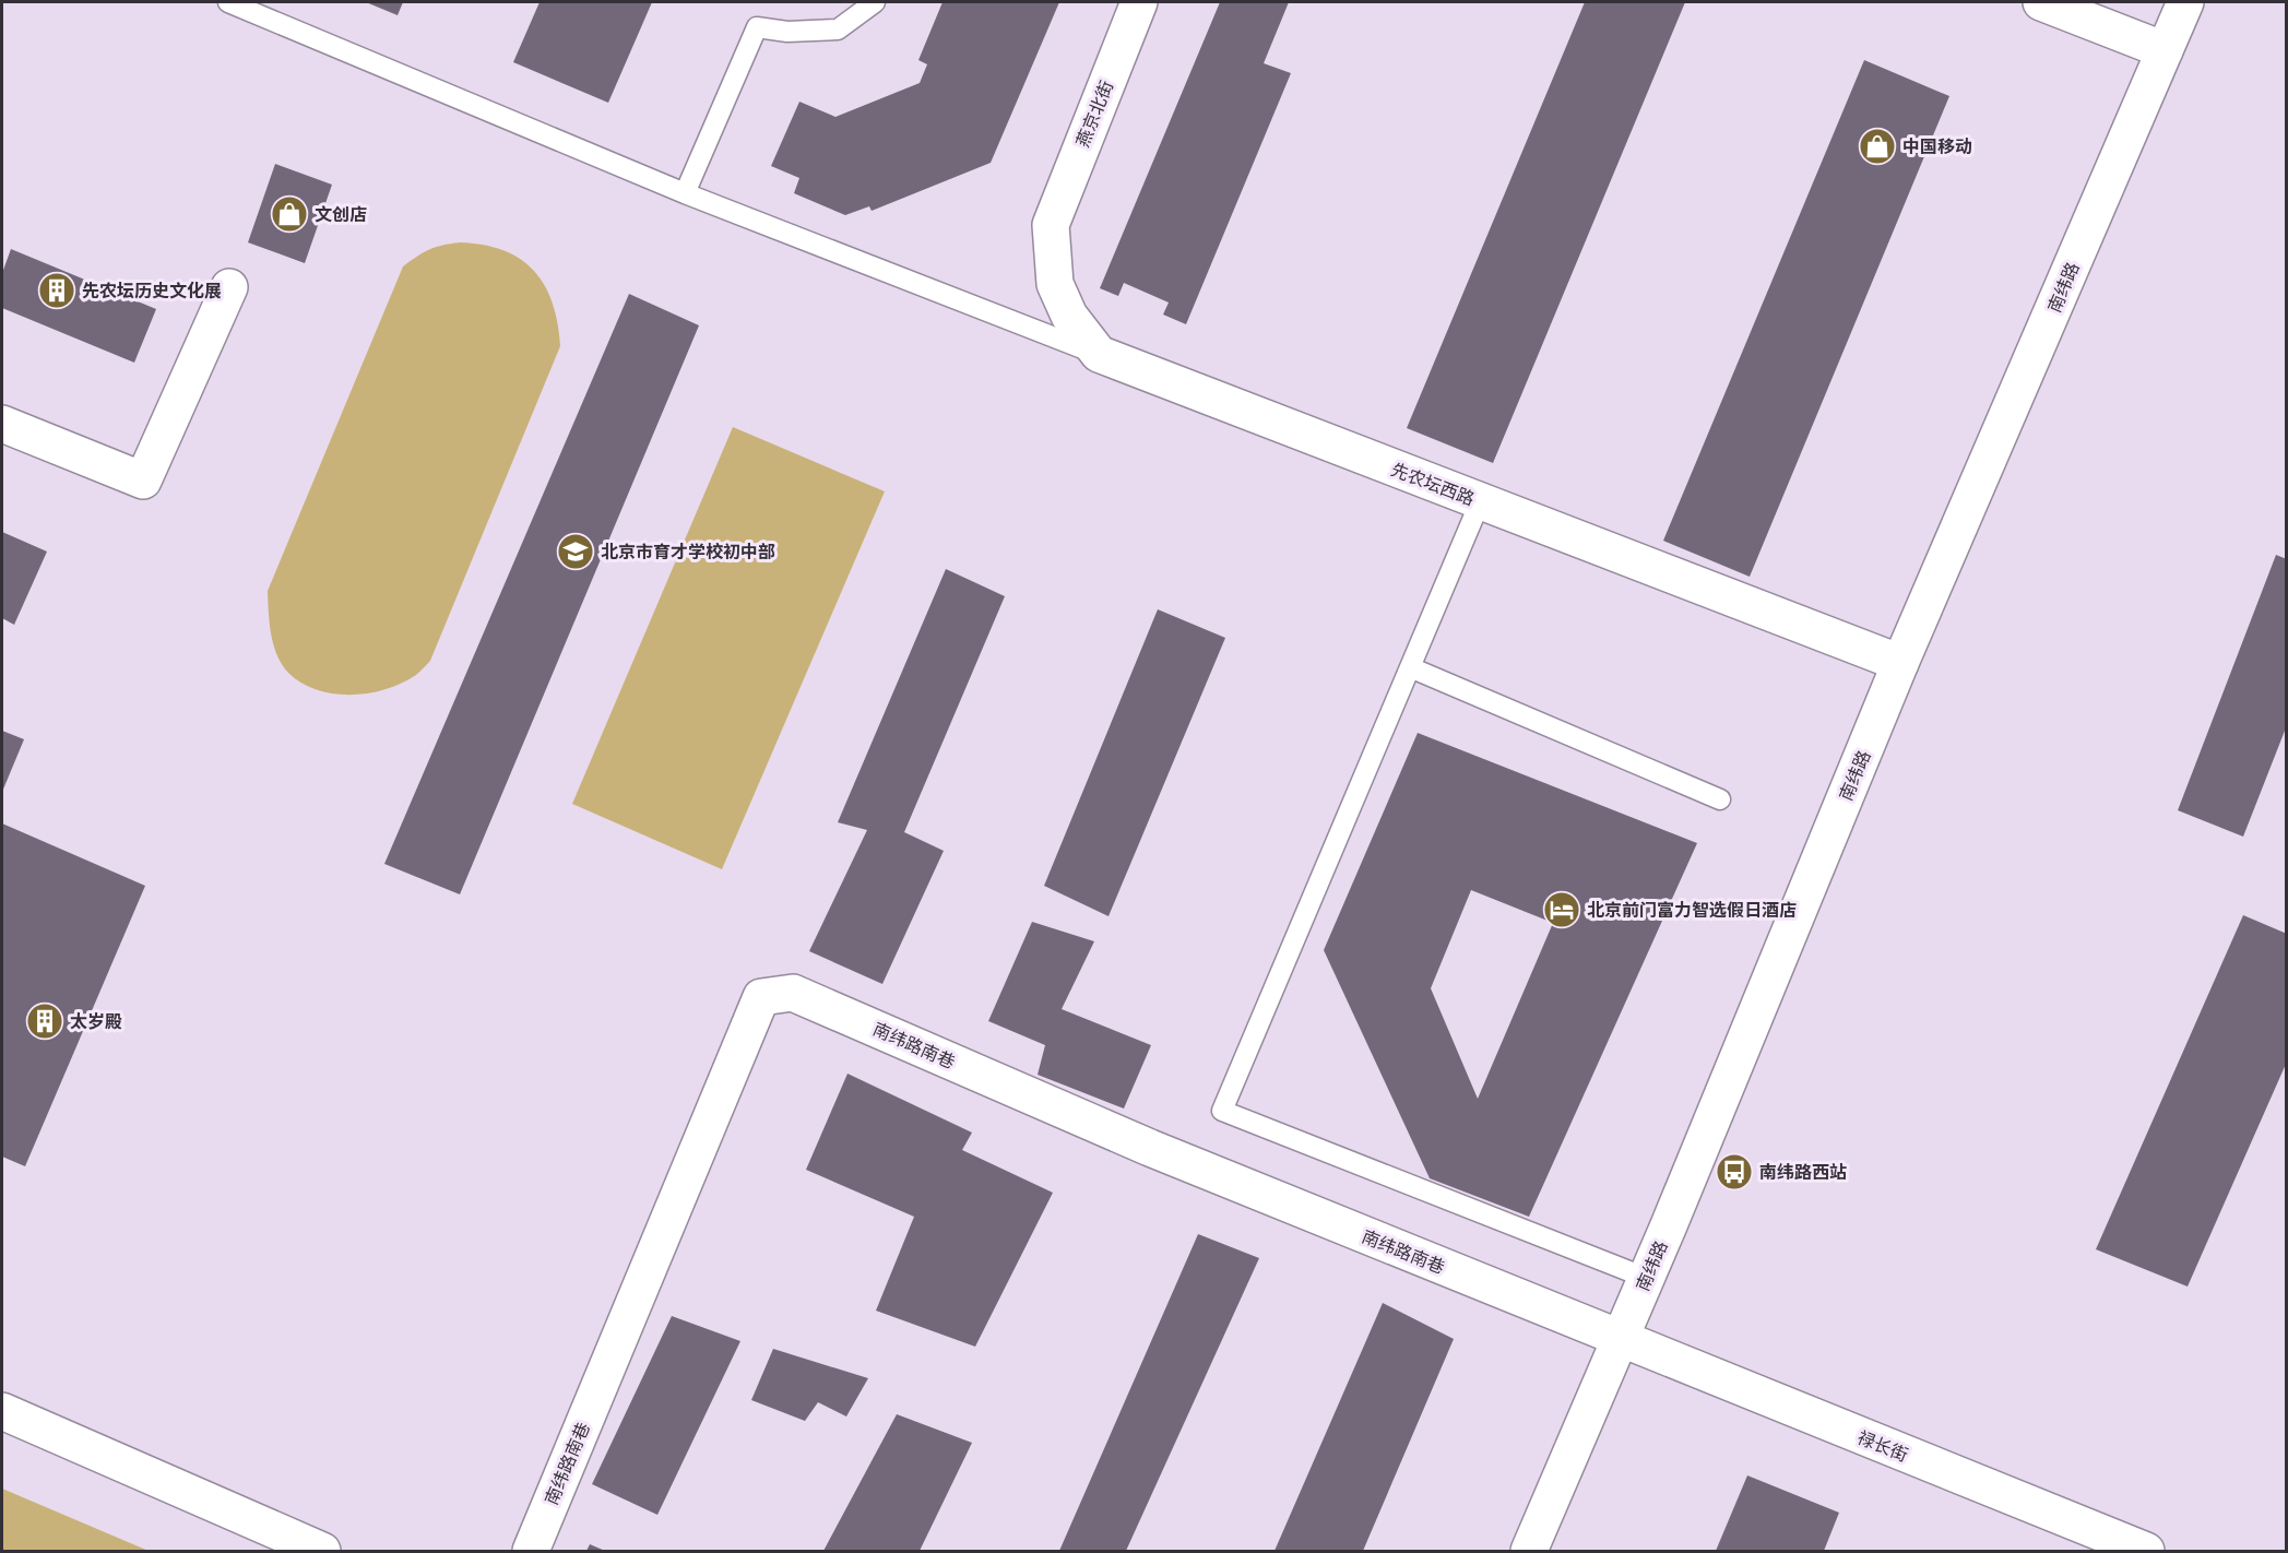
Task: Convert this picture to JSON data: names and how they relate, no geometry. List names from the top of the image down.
{
  "streets": {
    "street": [
      "燕京北街",
      "南纬路",
      "先农坛西路",
      "南纬路南巷",
      "禄长街"
    ]
  },
  "crossings": [
    ["燕京北街", "先农坛西路"],
    ["南纬路", "先农坛西路"],
    ["南纬路", "南纬路南巷"],
    ["南纬路", "禄长街"],
    ["南纬路南巷", "禄长街"]
  ],
  "places": {
    "shop": ["中国移动", "文创店"],
    "building": ["先农坛历史文化展", "太岁殿"],
    "school or university": ["北京市育才学校初中部"],
    "hotel": ["北京前门富力智选假日酒店"],
    "bus stop": ["南纬路西站"]
  }
}
